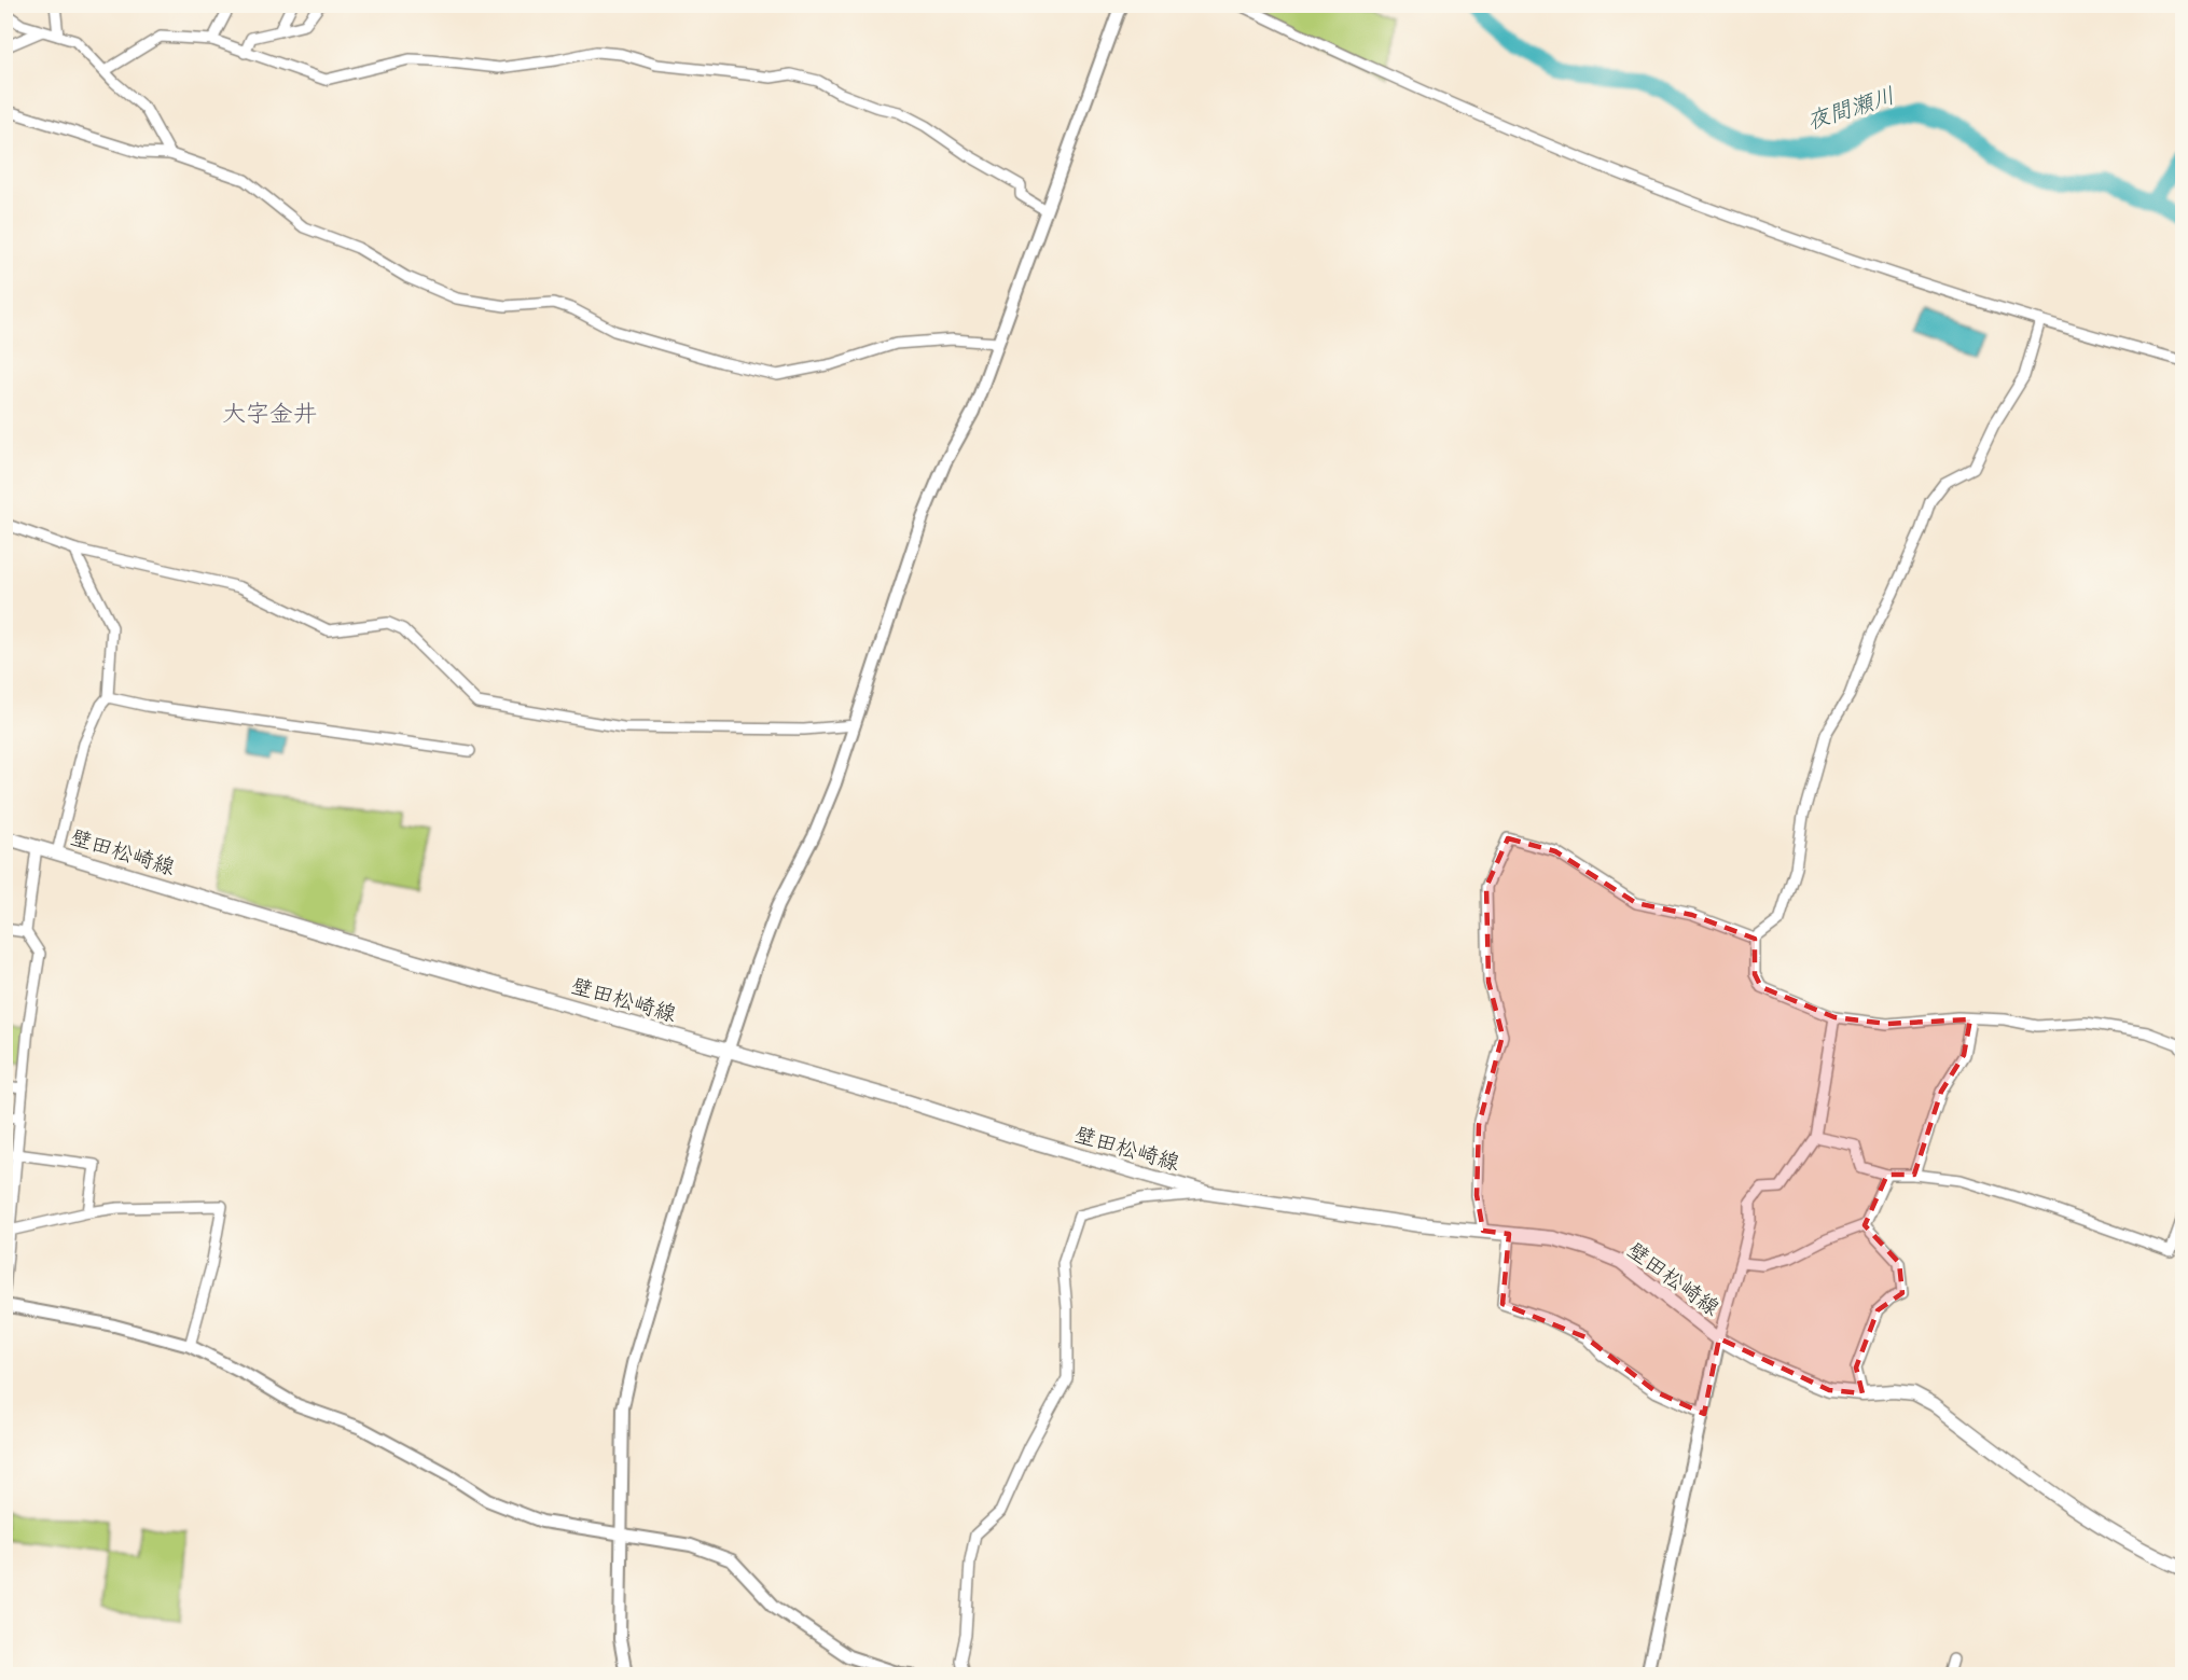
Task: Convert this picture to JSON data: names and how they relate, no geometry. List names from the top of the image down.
{
  "streets": {
    "main road": ["壁田松崎線"]
  },
  "districts": ["大字金井"],
  "water": ["夜間瀬川"]
}
